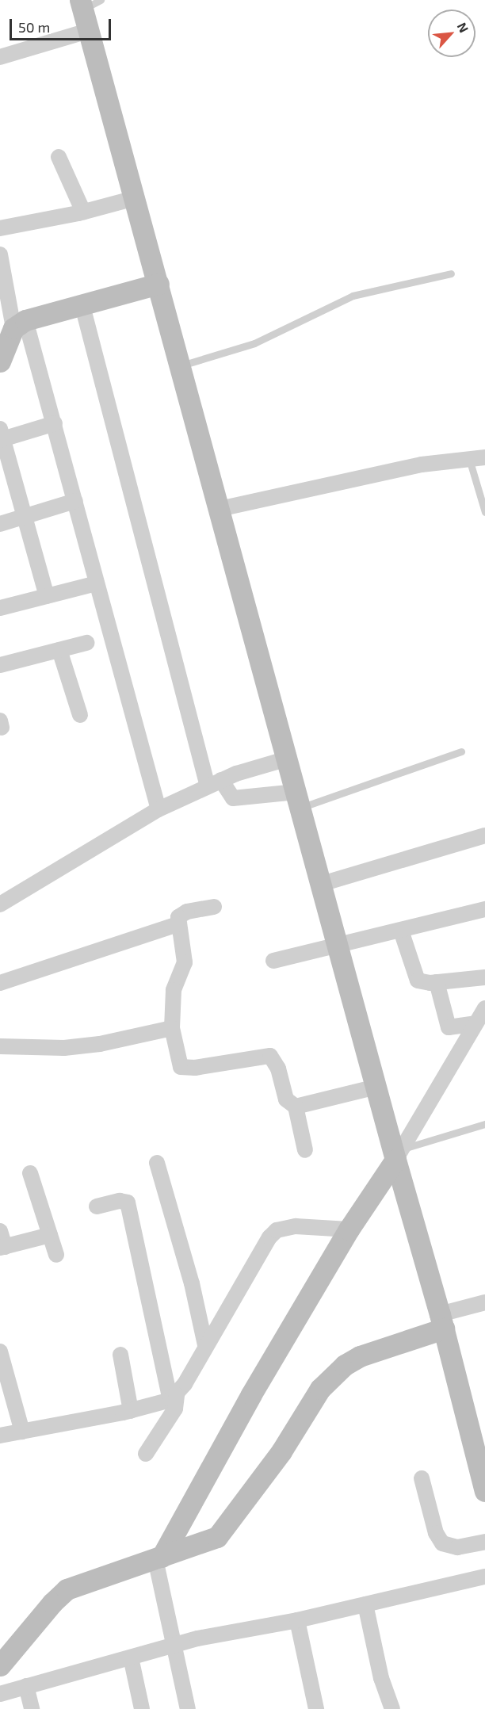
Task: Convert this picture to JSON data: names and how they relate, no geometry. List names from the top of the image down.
{
  "scale_bar": "50 m",
  "north": "top right"
}
